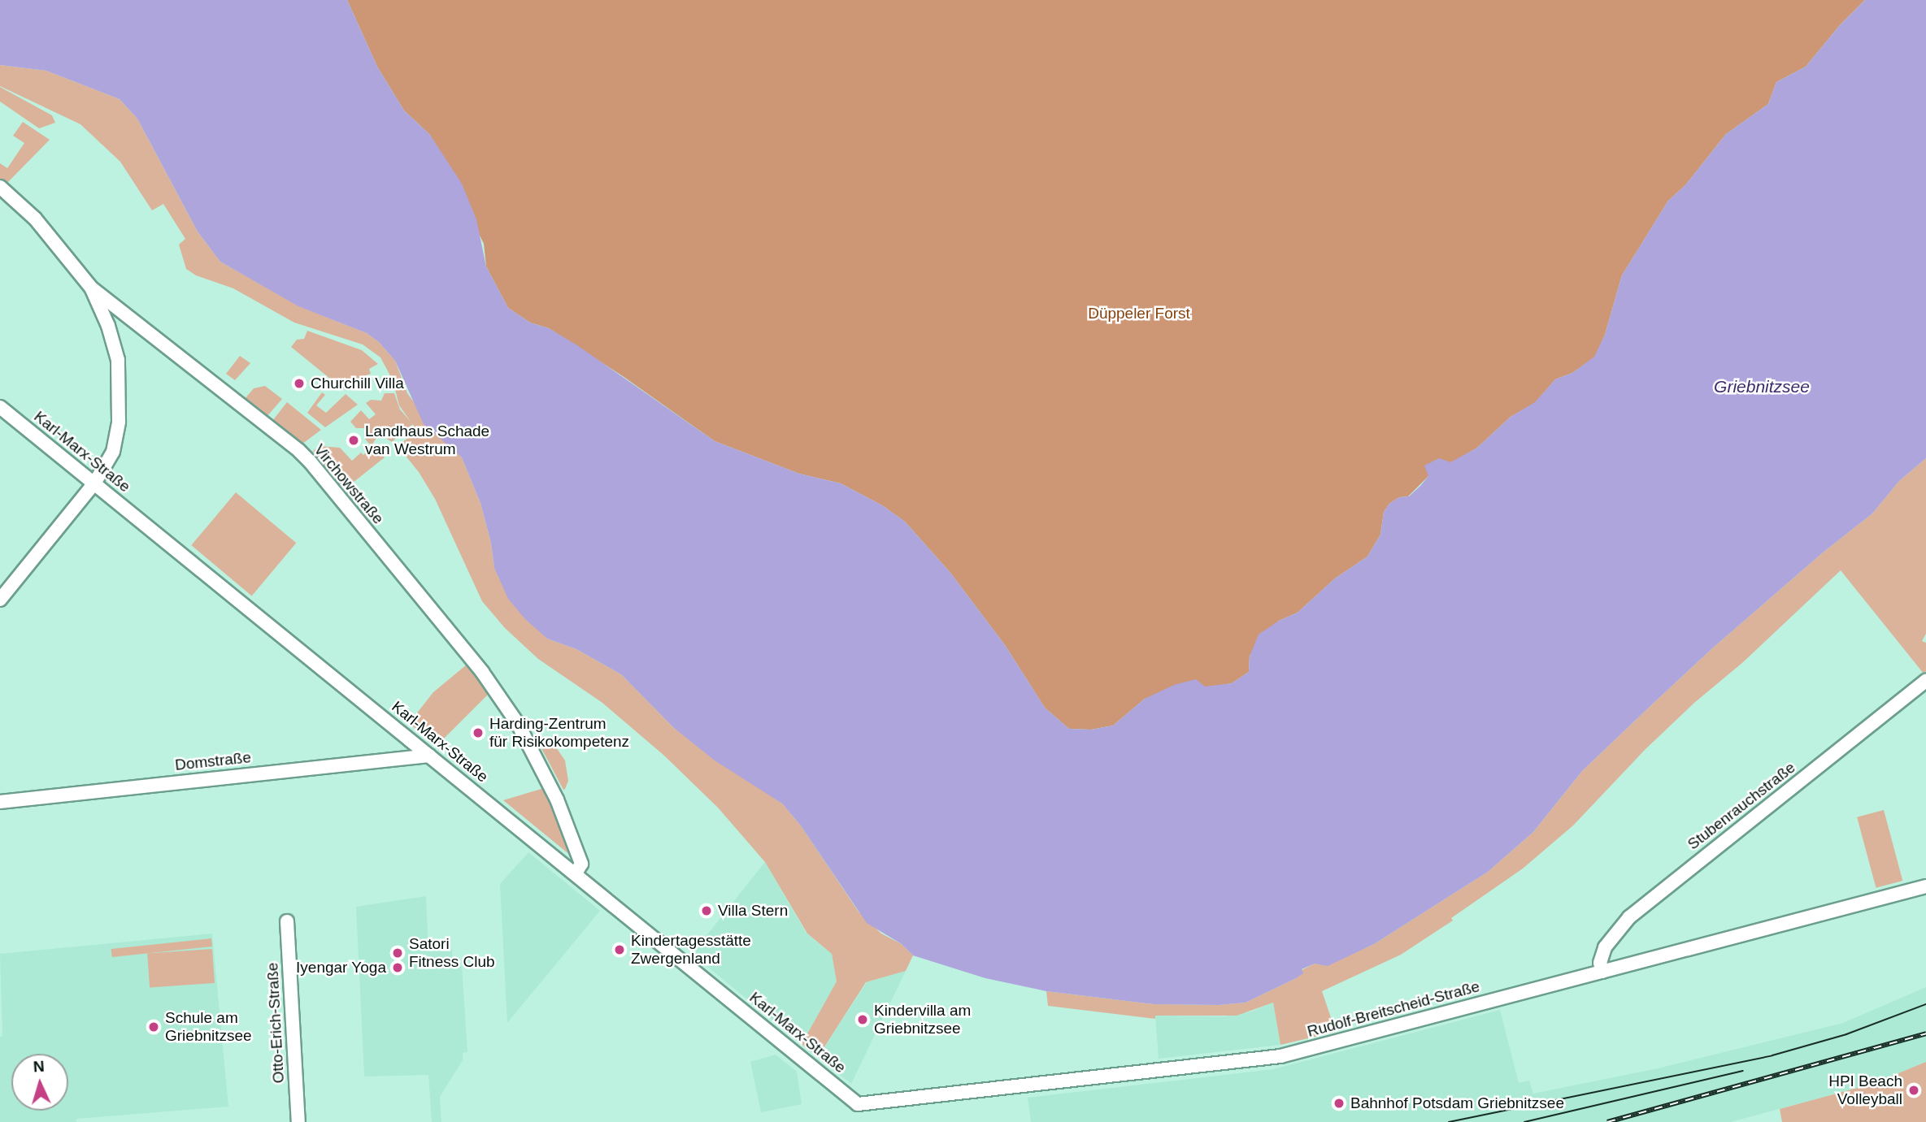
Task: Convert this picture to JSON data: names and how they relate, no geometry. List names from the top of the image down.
{
  "streets": {
    "street": [
      "Karl-Marx-Straße",
      "Virchowstraße",
      "Domstraße",
      "Stubenrauchstraße",
      "Rudolf-Breitscheid-Straße",
      "Otto-Erich-Straße"
    ]
  },
  "crossings": [
    ["Karl-Marx-Straße", "Virchowstraße"],
    ["Karl-Marx-Straße", "Domstraße"],
    ["Karl-Marx-Straße", "Rudolf-Breitscheid-Straße"],
    ["Stubenrauchstraße", "Rudolf-Breitscheid-Straße"]
  ],
  "water": ["Griebnitzsee"],
  "parks": ["Düppeler Forst"],
  "places": [
    "Churchill Villa",
    "Landhaus Schade van Westrum",
    "Harding-Zentrum für Risikokompetenz",
    "Villa Stern",
    "Kindertagesstätte Zwergenland",
    "Satori Fitness Club",
    "Iyengar Yoga",
    "Kindervilla am Griebnitzsee",
    "Schule am Griebnitzsee",
    "HPI Beach Volleyball",
    "Bahnhof Potsdam Griebnitzsee"
  ],
  "north": "top"
}
